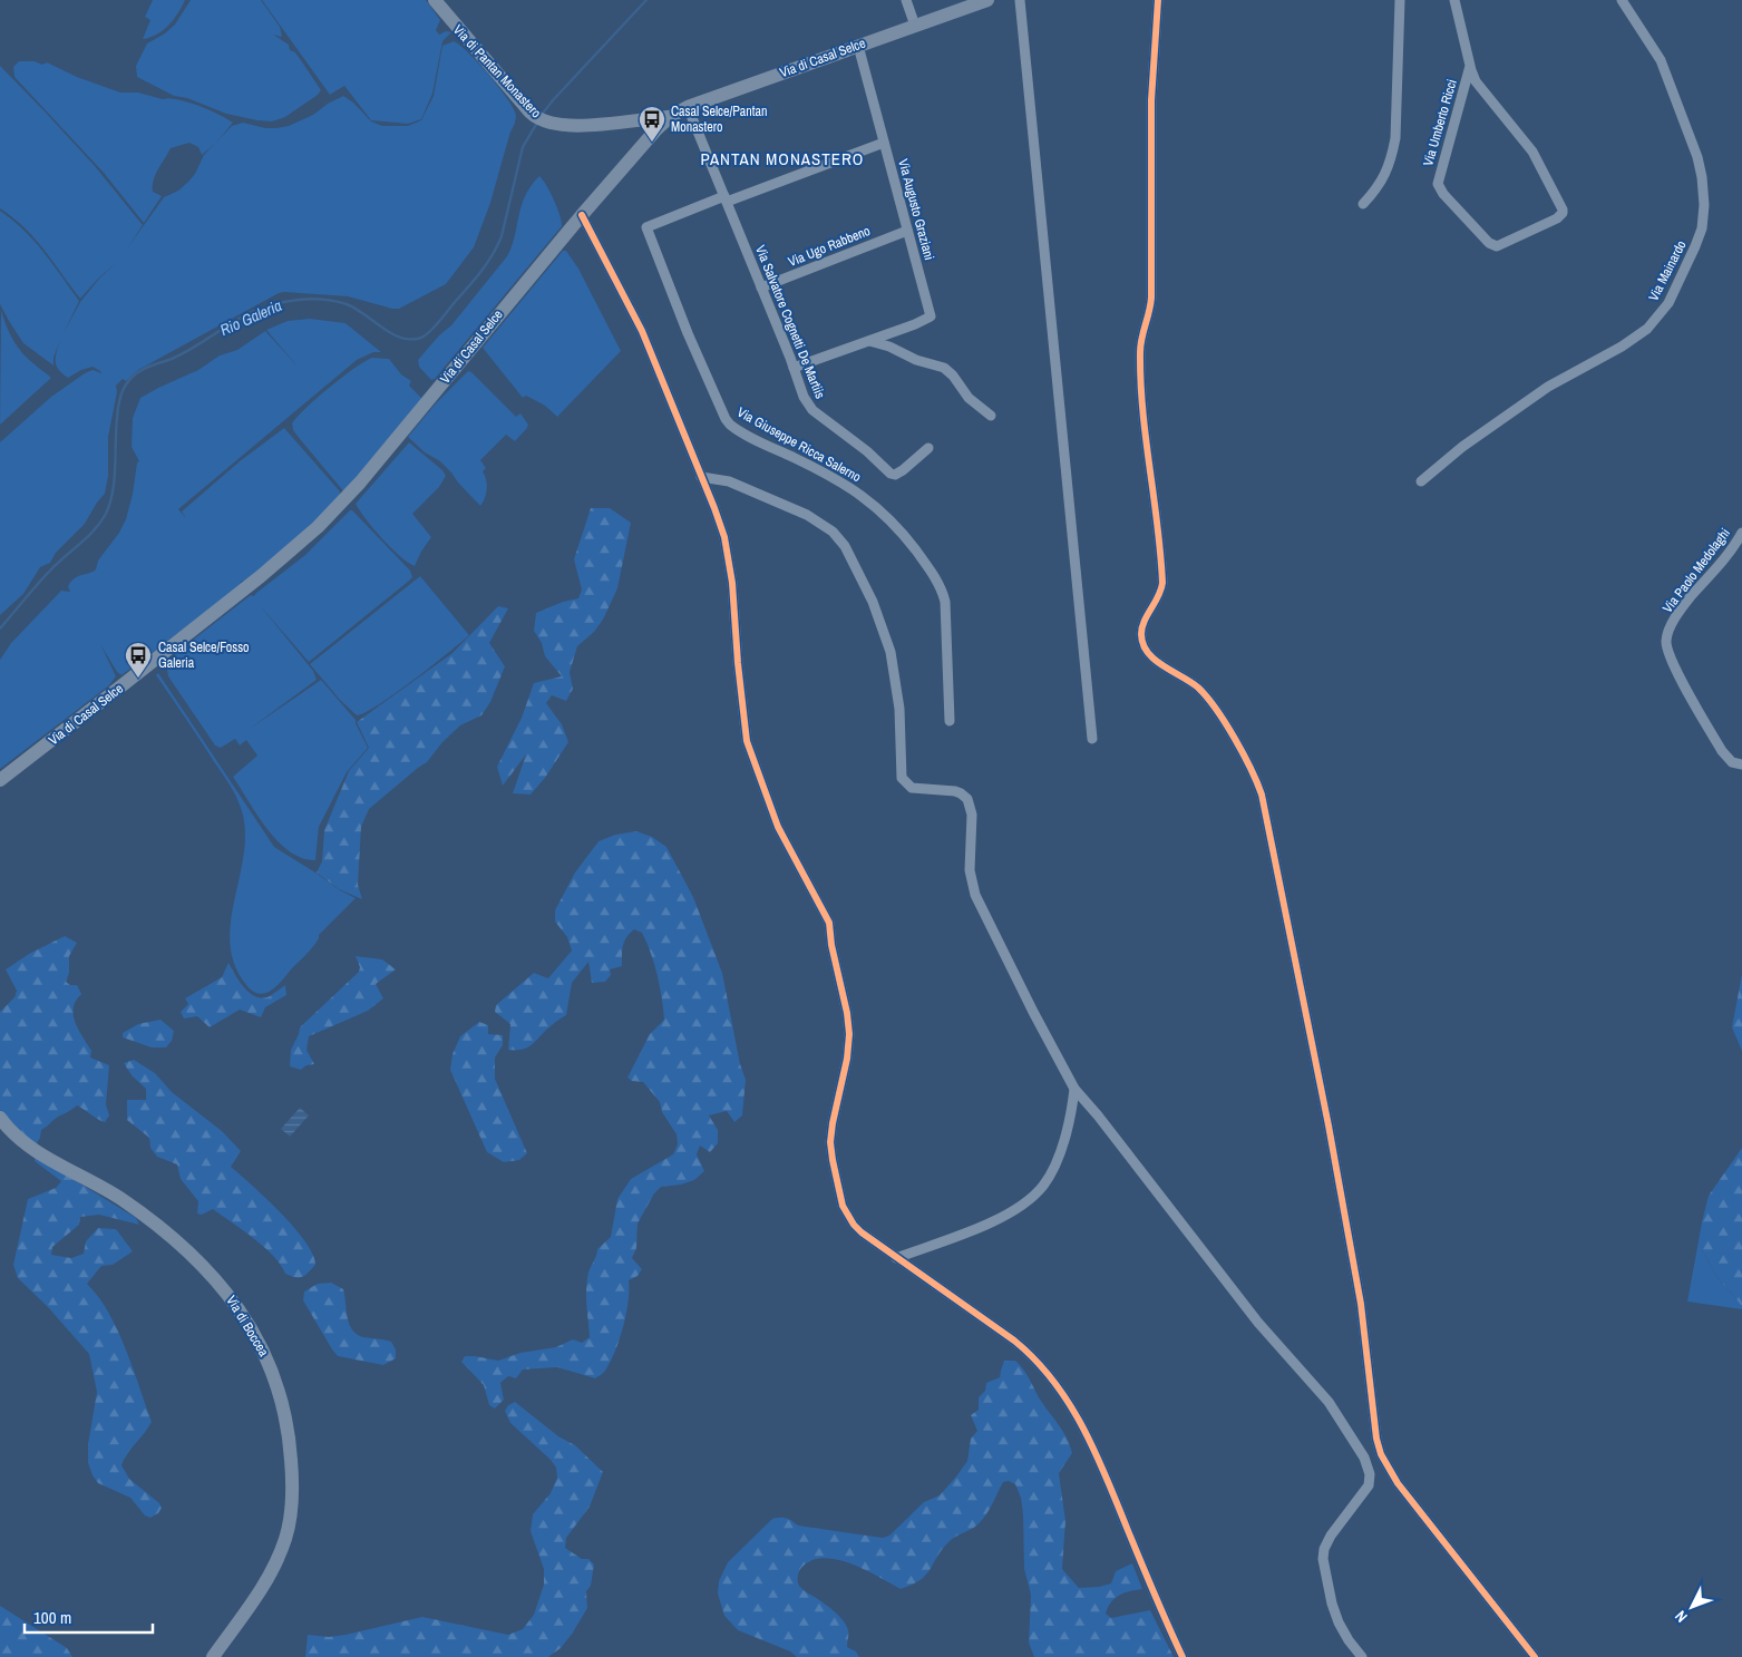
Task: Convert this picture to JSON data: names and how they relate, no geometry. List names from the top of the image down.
{
  "streets": {
    "main road": ["Via di Casal Selce", "Via di Pantan Monastero", "Via di Boccea"],
    "street": [
      "Via Umberto Ricci",
      "Via Augusto Graziani",
      "Via Ugo Rabbeno",
      "Via Mainardo",
      "Via Salvatore Cognetti De Martiis",
      "Via Giuseppe Ricca Salerno",
      "Via Paolo Medolaghi"
    ]
  },
  "crossings": [
    ["Via di Casal Selce", "Via di Pantan Monastero"],
    ["Via di Casal Selce", "Via Augusto Graziani"],
    ["Via di Casal Selce", "Via Salvatore Cognetti De Martiis"],
    ["Via Augusto Graziani", "Via Ugo Rabbeno"],
    ["Via Augusto Graziani", "Via Salvatore Cognetti De Martiis"],
    ["Via Ugo Rabbeno", "Via Salvatore Cognetti De Martiis"],
    ["Via Salvatore Cognetti De Martiis", "Via Giuseppe Ricca Salerno"]
  ],
  "districts": ["PANTAN MONASTERO"],
  "water": ["Rio Galeria"],
  "places": {
    "bus stop": ["Casal Selce/Pantan Monastero", "Casal Selce/Fosso Galeria"]
  },
  "scale_bar": "100 m",
  "north": "bottom left"
}
